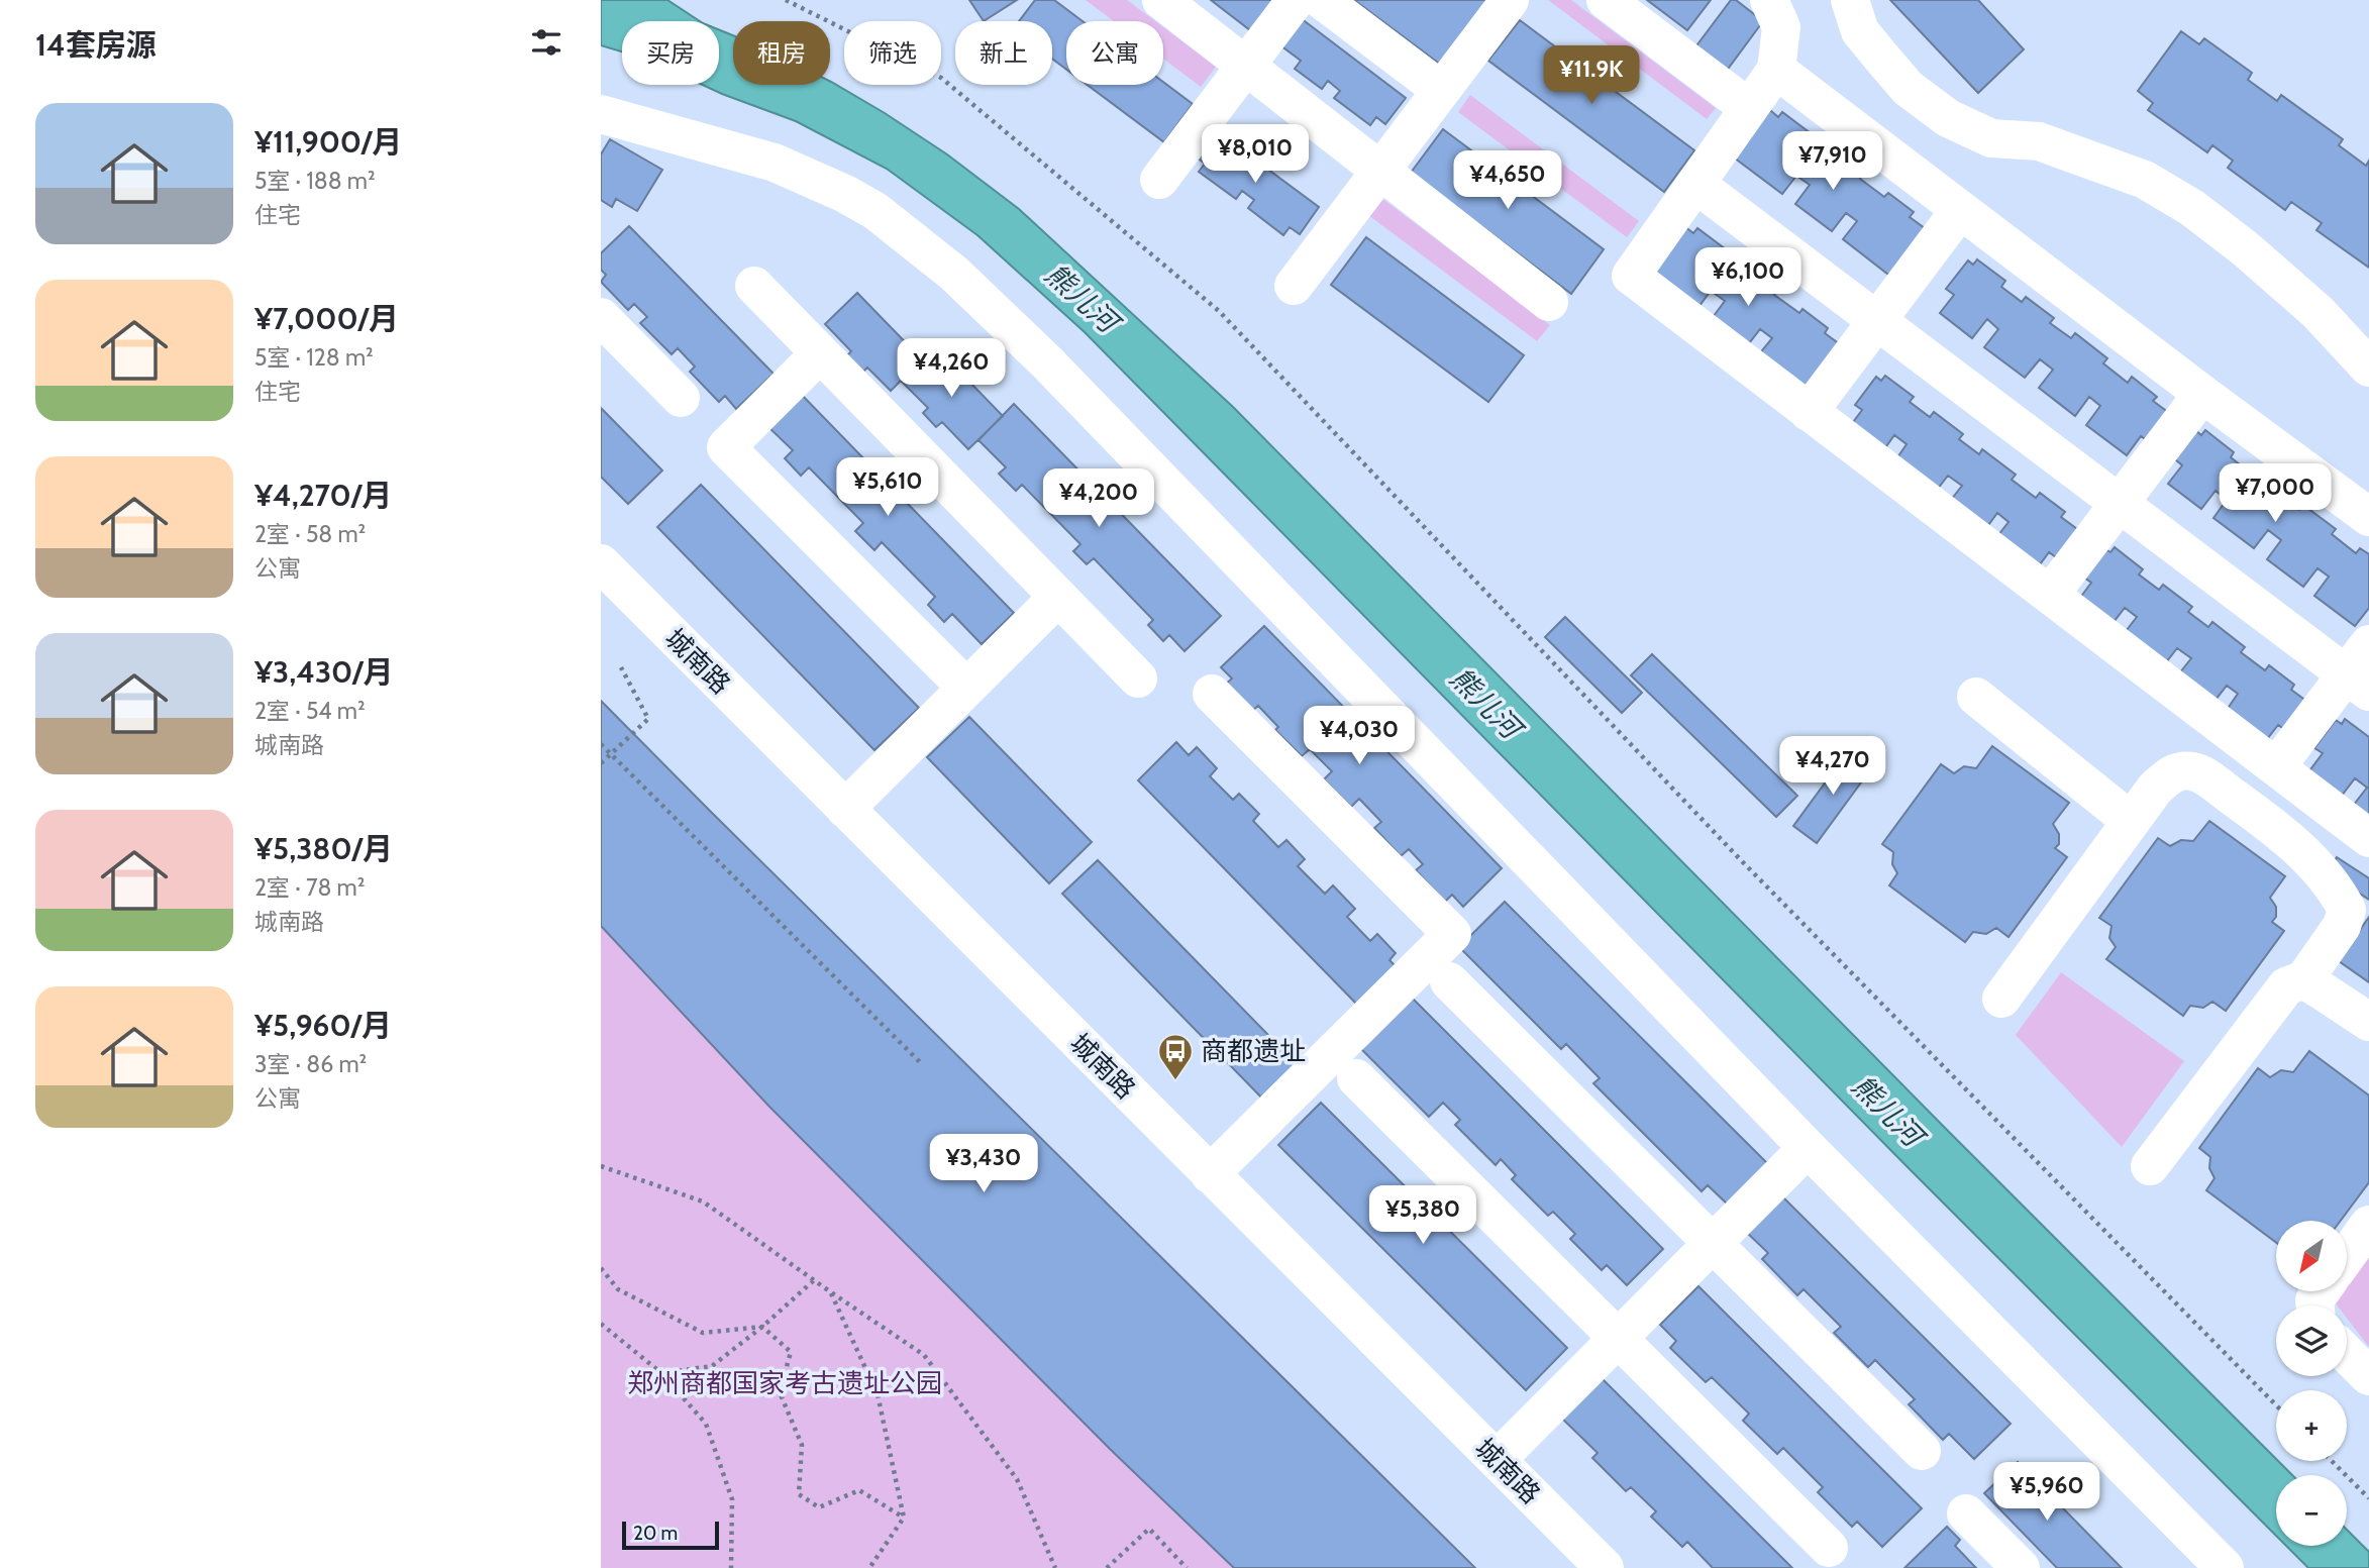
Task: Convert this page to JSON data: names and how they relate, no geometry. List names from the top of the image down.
{
  "streets": {
    "street": ["城南路"]
  },
  "water": ["熊儿河"],
  "parks": ["郑州商都国家考古遗址公园"],
  "places": {
    "bus stop": ["商都遗址"]
  },
  "scale_bar": "20 m",
  "north": "bottom left",
  "page": {
    "heading": "14套房源",
    "chip": [
      "买房",
      "租房",
      "筛选",
      "新上",
      "公寓"
    ],
    "price": [
      "¥11.9K",
      "¥8,010",
      "¥7,910",
      "¥4,650",
      "¥6,100",
      "¥4,260",
      "¥5,610",
      "¥7,000",
      "¥4,200",
      "¥4,030",
      "¥4,270",
      "¥3,430",
      "¥5,380",
      "¥5,960"
    ],
    "list": [
      {
        "name": "¥11,900/月",
        "note": "5室 · 188 m² · 住宅"
      },
      {
        "name": "¥7,000/月",
        "note": "5室 · 128 m² · 住宅"
      },
      {
        "name": "¥4,270/月",
        "note": "2室 · 58 m² · 公寓"
      },
      {
        "name": "¥3,430/月",
        "note": "2室 · 54 m² · 城南路"
      },
      {
        "name": "¥5,380/月",
        "note": "2室 · 78 m² · 城南路"
      },
      {
        "name": "¥5,960/月",
        "note": "3室 · 86 m² · 公寓"
      }
    ],
    "map_buttons": ["+", "−"],
    "scale": "20 m"
  }
}
